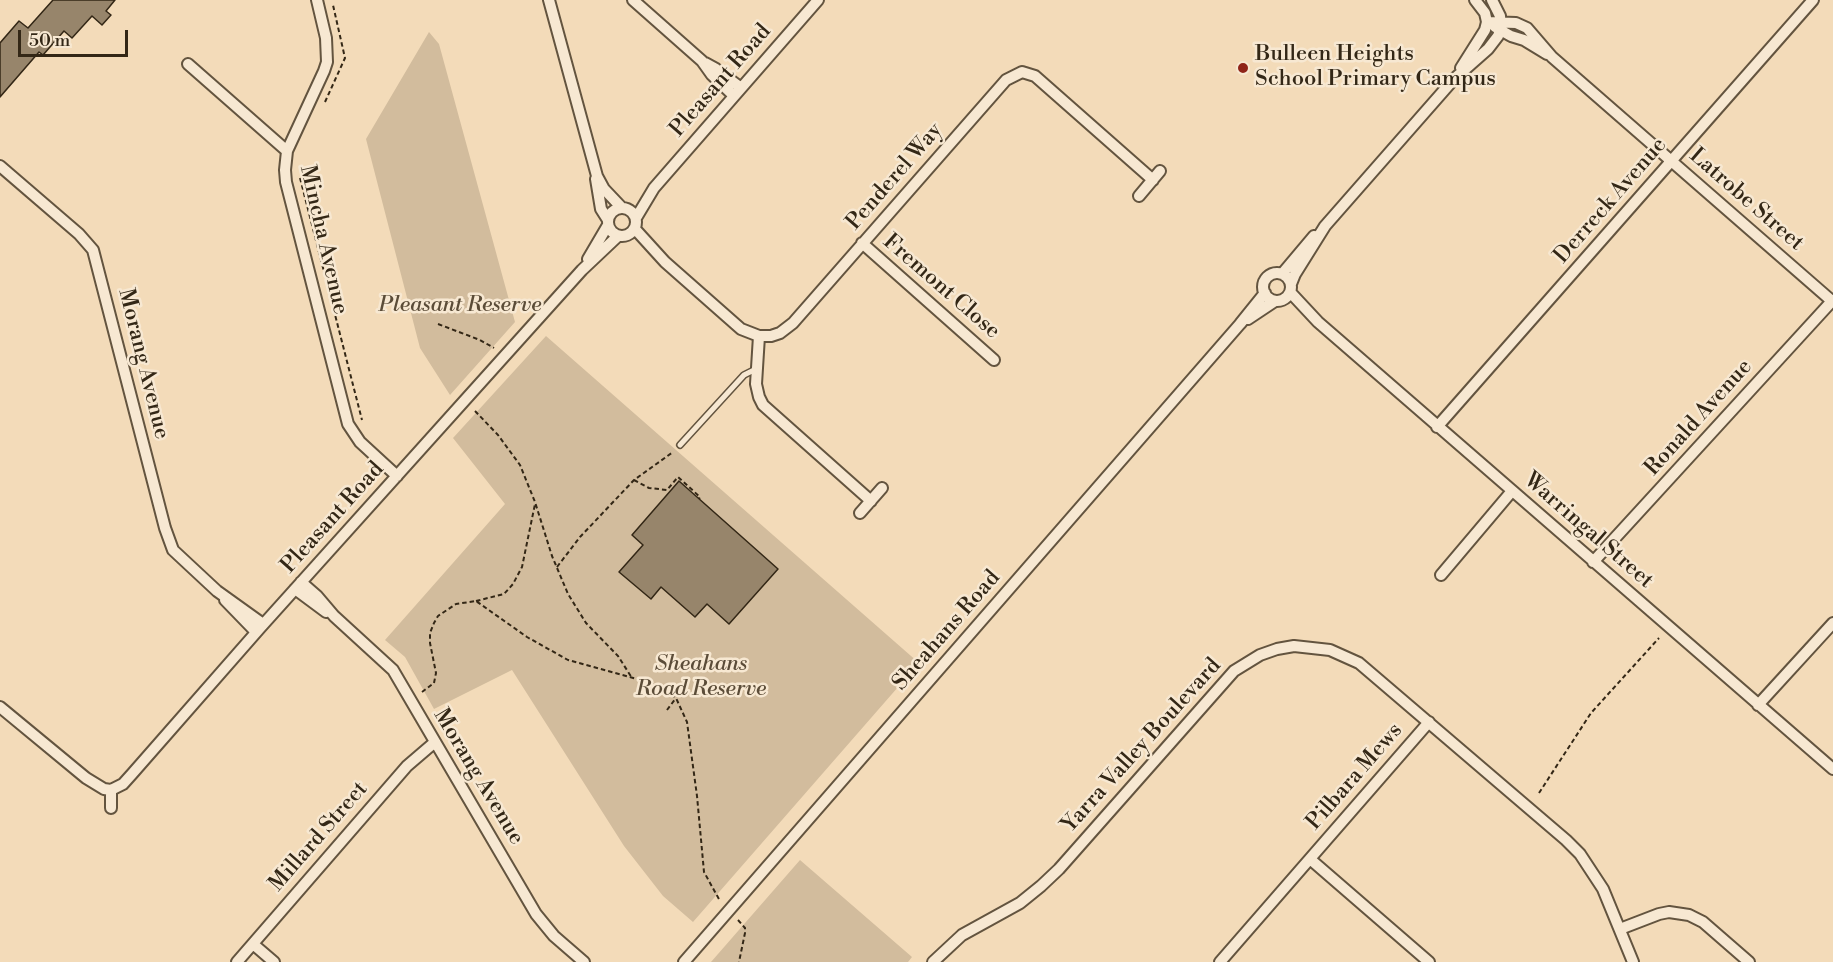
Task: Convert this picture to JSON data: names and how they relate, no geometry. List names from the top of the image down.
{
  "streets": {
    "street": [
      "Pleasant Road",
      "Penderel Way",
      "Latrobe Street",
      "Derreck Avenue",
      "Mincha Avenue",
      "Fremont Close",
      "Morang Avenue",
      "Ronald Avenue",
      "Warringal Street",
      "Sheahans Road",
      "Yarra Valley Boulevard",
      "Pilbara Mews",
      "Millard Street"
    ]
  },
  "crossings": [
    ["Pleasant Road", "Mincha Avenue"],
    ["Pleasant Road", "Morang Avenue"],
    ["Penderel Way", "Fremont Close"],
    ["Latrobe Street", "Derreck Avenue"],
    ["Latrobe Street", "Ronald Avenue"],
    ["Latrobe Street", "Sheahans Road"],
    ["Derreck Avenue", "Warringal Street"],
    ["Morang Avenue", "Millard Street"],
    ["Ronald Avenue", "Warringal Street"],
    ["Warringal Street", "Sheahans Road"],
    ["Yarra Valley Boulevard", "Pilbara Mews"]
  ],
  "parks": ["Pleasant Reserve", "Sheahans Road Reserve"],
  "places": ["Bulleen Heights School Primary Campus"],
  "scale_bar": "50 m"
}
